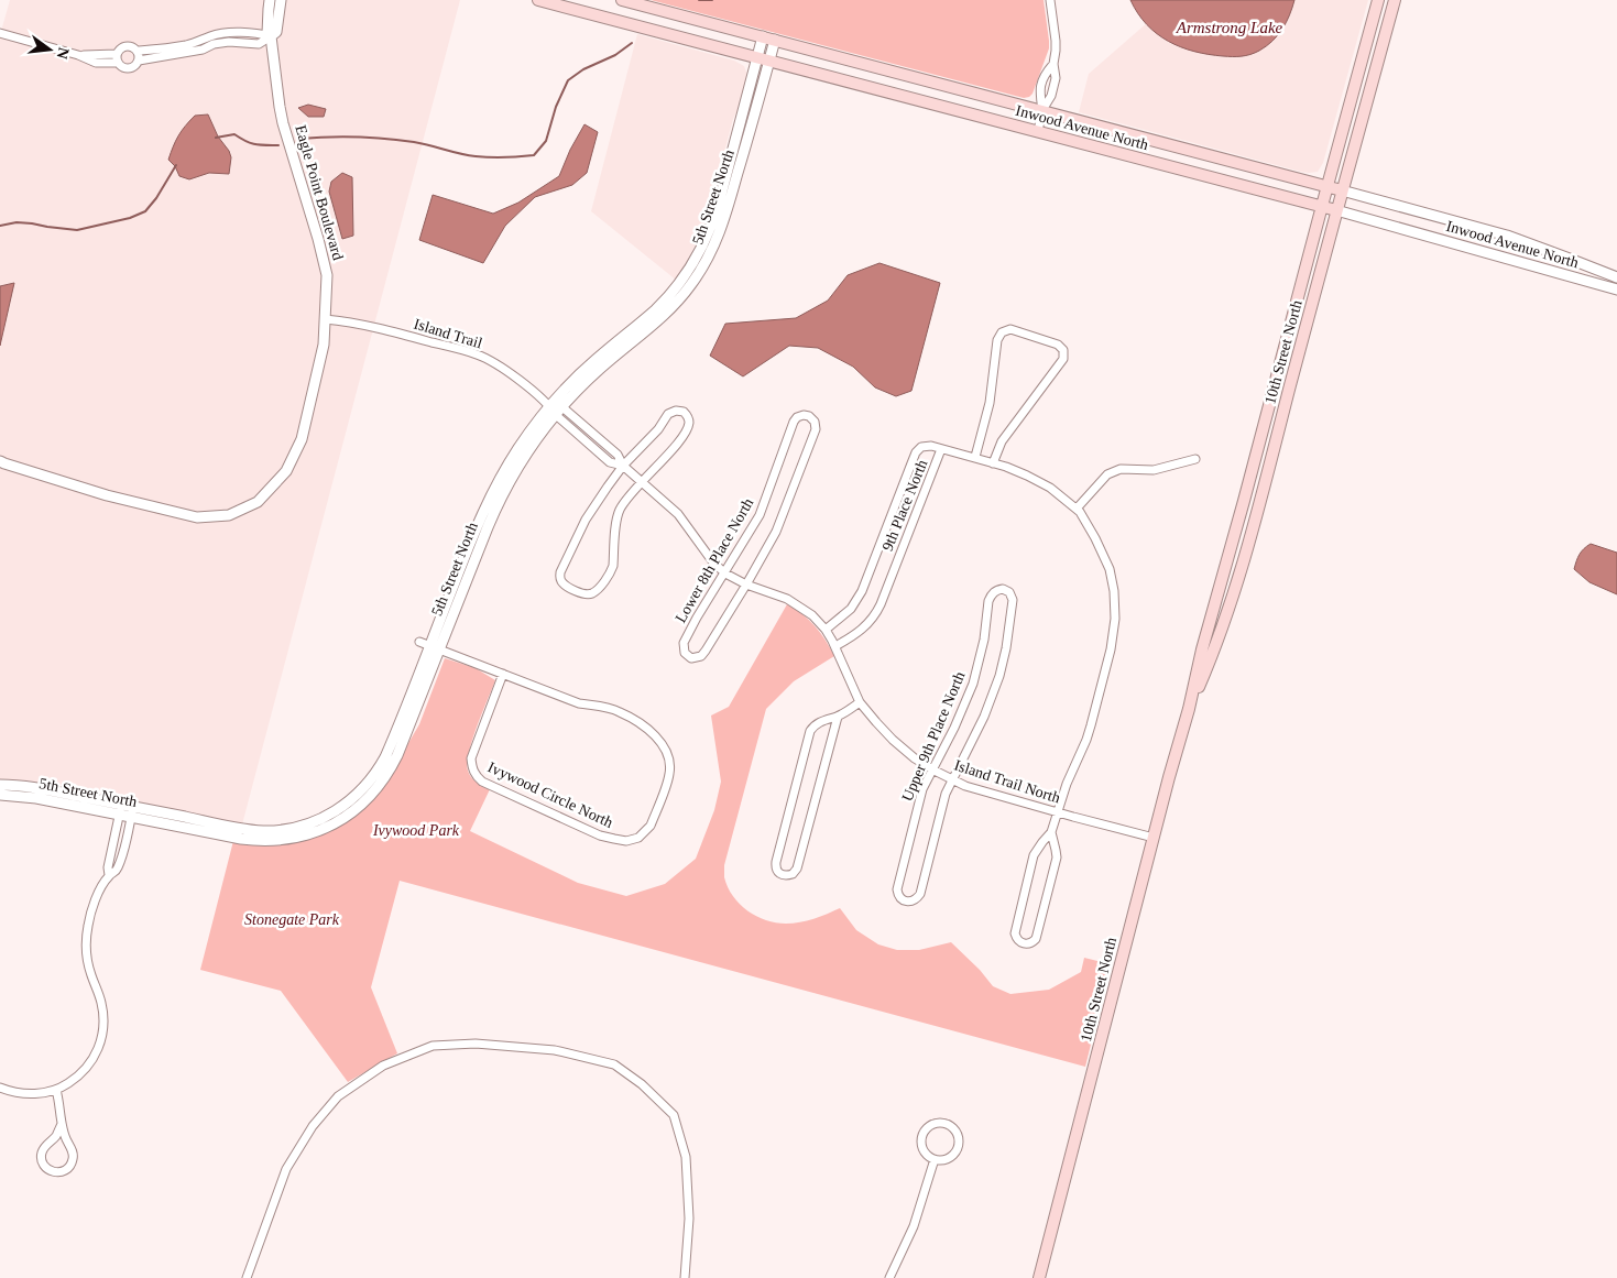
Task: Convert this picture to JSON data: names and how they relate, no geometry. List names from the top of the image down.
{
  "streets": {
    "main road": ["Inwood Avenue North", "10th Street North"],
    "street": [
      "Eagle Point Boulevard",
      "5th Street North",
      "Island Trail",
      "9th Place North",
      "Lower 8th Place North",
      "Upper 9th Place North",
      "Island Trail North",
      "Ivywood Circle North"
    ]
  },
  "crossings": [
    ["Inwood Avenue North", "5th Street North"],
    ["Inwood Avenue North", "10th Street North"],
    ["Eagle Point Boulevard", "Island Trail"],
    ["5th Street North", "Island Trail"],
    ["5th Street North", "Island Trail North"],
    ["5th Street North", "Ivywood Circle North"],
    ["Island Trail", "Island Trail North"],
    ["10th Street North", "Island Trail North"],
    ["9th Place North", "Island Trail North"],
    ["Lower 8th Place North", "Island Trail North"],
    ["Upper 9th Place North", "Island Trail North"]
  ],
  "water": ["Armstrong Lake"],
  "parks": ["Ivywood Park", "Stonegate Park"],
  "north": "right"
}
